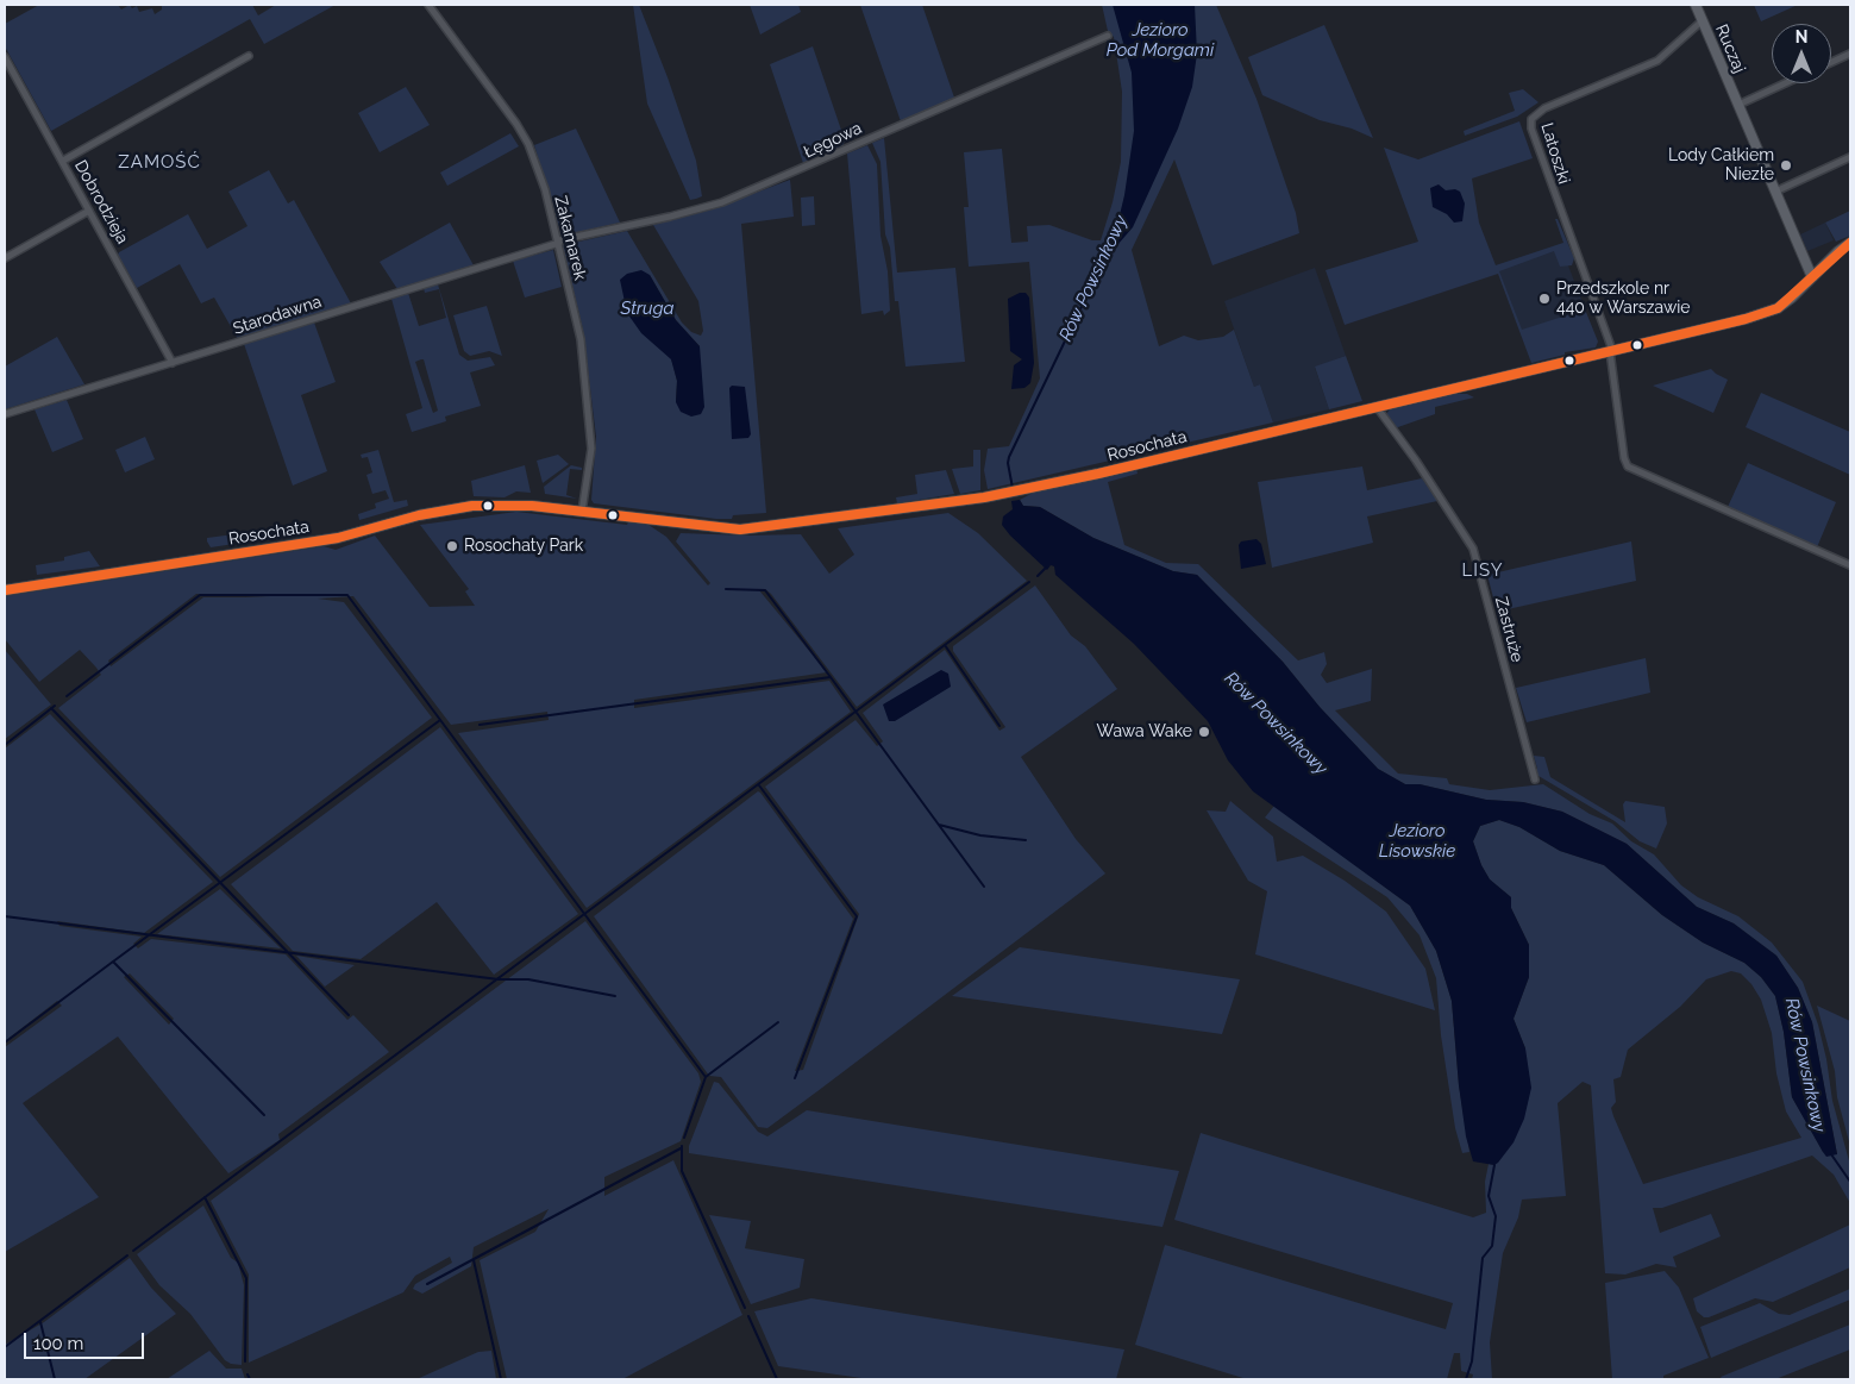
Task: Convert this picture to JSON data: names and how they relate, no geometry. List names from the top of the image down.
{
  "streets": {
    "street": [
      "Ruczaj",
      "Łęgowa",
      "Latoszki",
      "Dobrodzieja",
      "Zakamarek",
      "Starodawna",
      "Rosochata",
      "Zastruże"
    ]
  },
  "crossings": [
    ["Ruczaj", "Latoszki"],
    ["Ruczaj", "Rosochata"],
    ["Łęgowa", "Zakamarek"],
    ["Łęgowa", "Starodawna"],
    ["Latoszki", "Rosochata"],
    ["Dobrodzieja", "Starodawna"],
    ["Zakamarek", "Starodawna"],
    ["Zakamarek", "Rosochata"],
    ["Rosochata", "Zastruże"]
  ],
  "districts": ["ZAMOŚĆ", "LISY"],
  "water": [
    "Jezioro Pod Morgami",
    "Rów Powsinkowy",
    "Struga",
    "Jezioro Lisowskie"
  ],
  "places": [
    "Lody Całkiem Niezłe",
    "Przedszkole nr 440 w Warszawie",
    "Rosochaty Park",
    "Wawa Wake"
  ],
  "scale_bar": "100 m",
  "north": "top"
}
